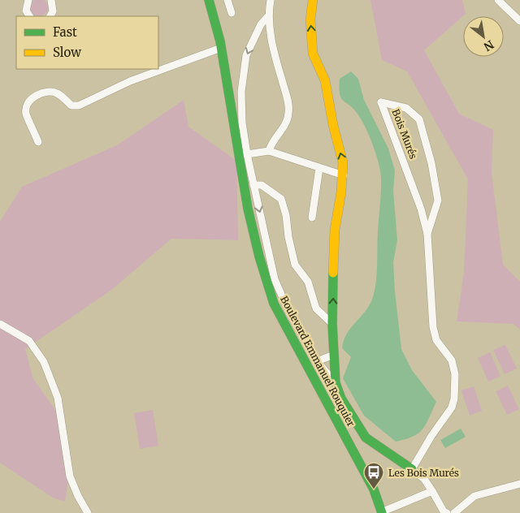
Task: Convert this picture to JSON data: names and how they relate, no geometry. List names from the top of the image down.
{
  "streets": {
    "street": ["Bois Murés", "Boulevard Emmanuel Rouquier"]
  },
  "places": {
    "bus stop": ["Les Bois Murés"]
  },
  "legend": ["Fast", "Slow"],
  "north": "bottom right"
}
